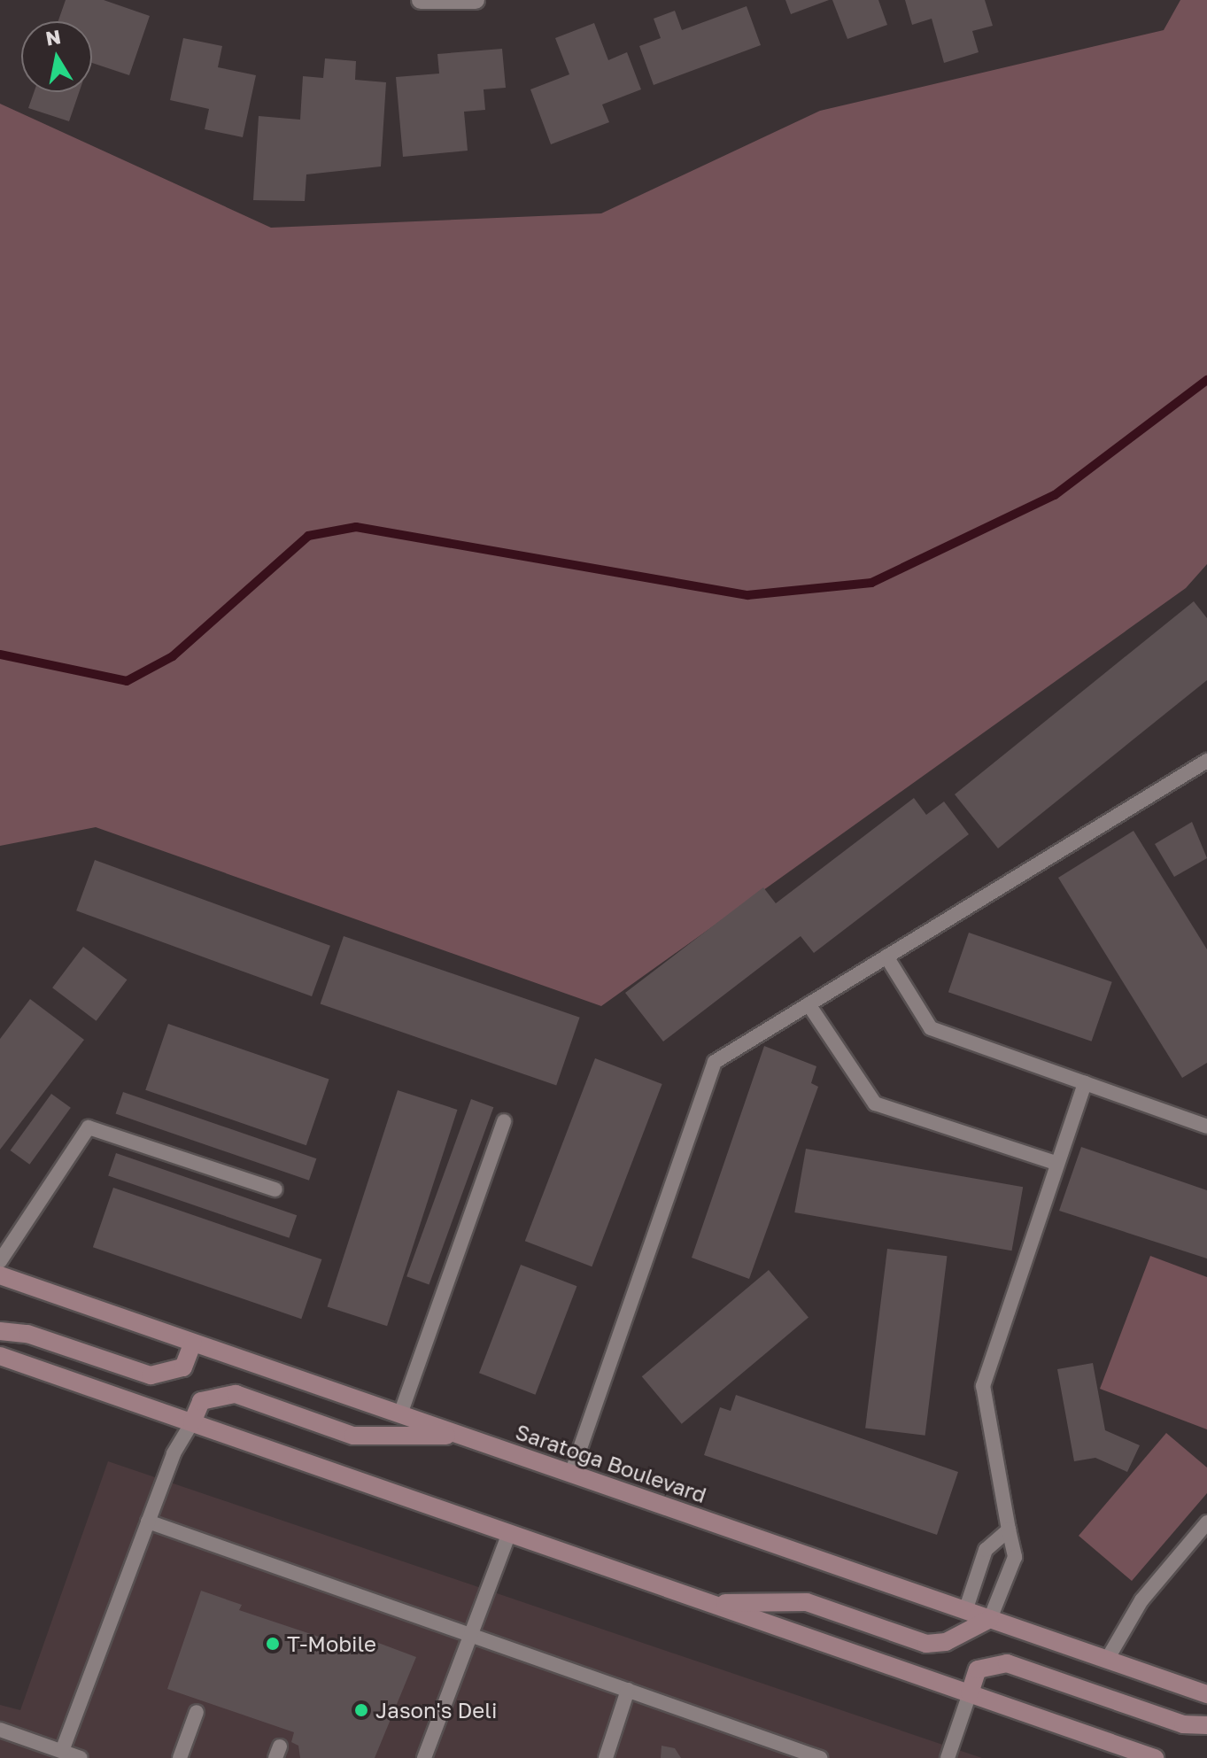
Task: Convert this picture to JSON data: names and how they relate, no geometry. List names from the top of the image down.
{
  "streets": {
    "main road": ["Saratoga Boulevard"]
  },
  "places": ["T-Mobile", "Jason's Deli"],
  "north": "top"
}
